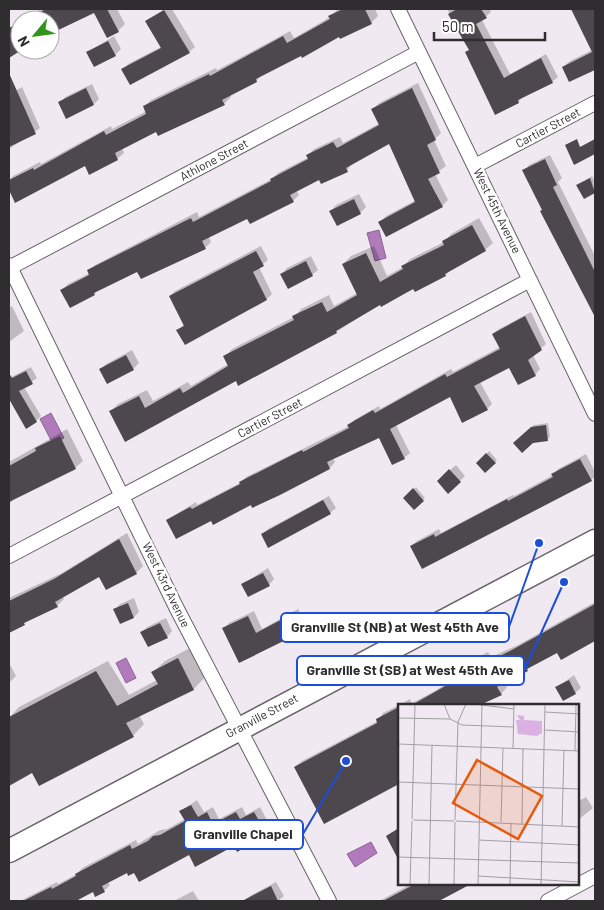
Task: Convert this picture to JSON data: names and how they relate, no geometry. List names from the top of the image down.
{
  "streets": {
    "highway": ["Granville Street"],
    "street": [
      "Cartier Street",
      "Athlone Street",
      "West 45th Avenue",
      "West 43rd Avenue"
    ]
  },
  "crossings": [
    ["Cartier Street", "West 45th Avenue"],
    ["Cartier Street", "West 43rd Avenue"],
    ["Athlone Street", "West 45th Avenue"],
    ["Athlone Street", "West 43rd Avenue"],
    ["West 43rd Avenue", "Granville Street"]
  ],
  "places": ["Granville St (NB) at West 45th Ave", "Granville St (SB) at West 45th Ave", "Granville Chapel"],
  "scale_bar": "50 m",
  "north": "bottom left"
}
